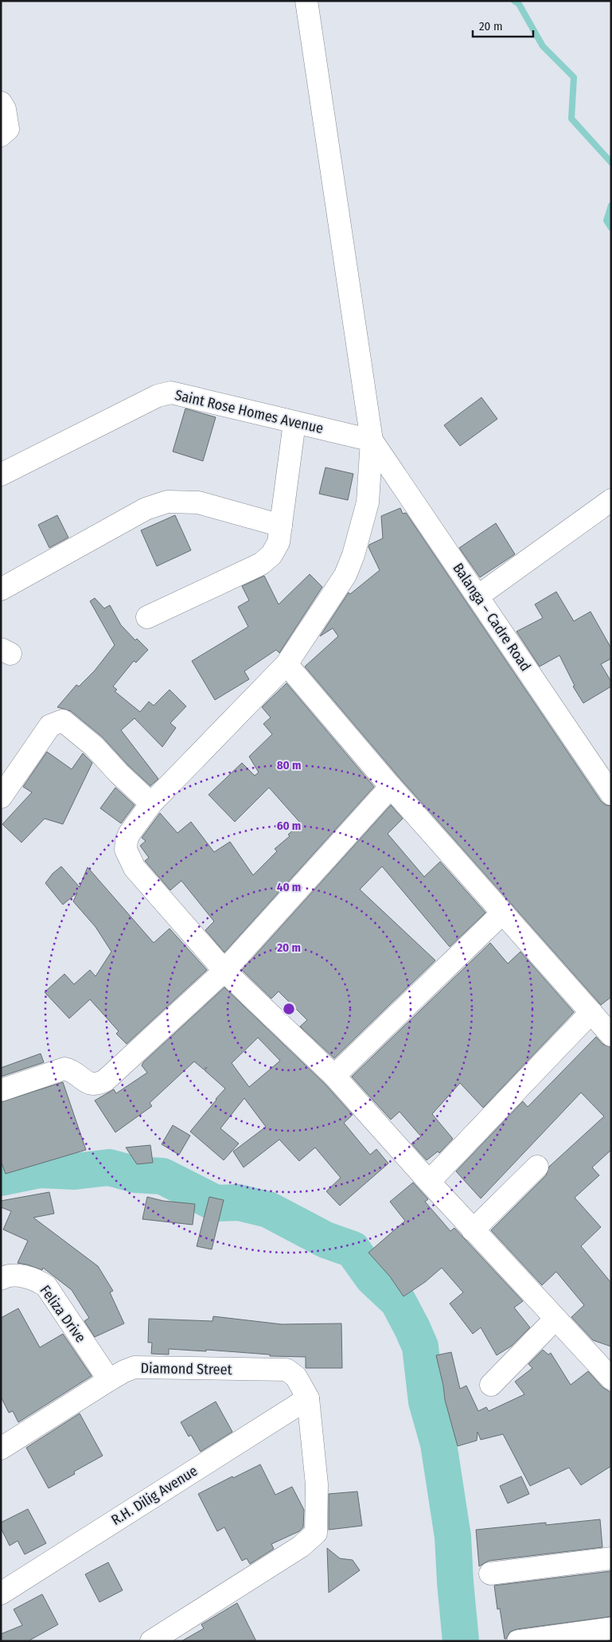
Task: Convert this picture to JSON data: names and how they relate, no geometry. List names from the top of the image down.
{
  "streets": {
    "street": [
      "Saint Rose Homes Avenue",
      "Balanga – Cadre Road",
      "Feliza Drive",
      "Diamond Street",
      "R.H. Dilig Avenue"
    ]
  },
  "crossings": [
    ["Saint Rose Homes Avenue", "Balanga – Cadre Road"],
    ["Feliza Drive", "Diamond Street"],
    ["Diamond Street", "R.H. Dilig Avenue"]
  ],
  "scale_bar": "20 m",
  "rings": [
    "80 m",
    "60 m",
    "40 m",
    "20 m"
  ]
}
